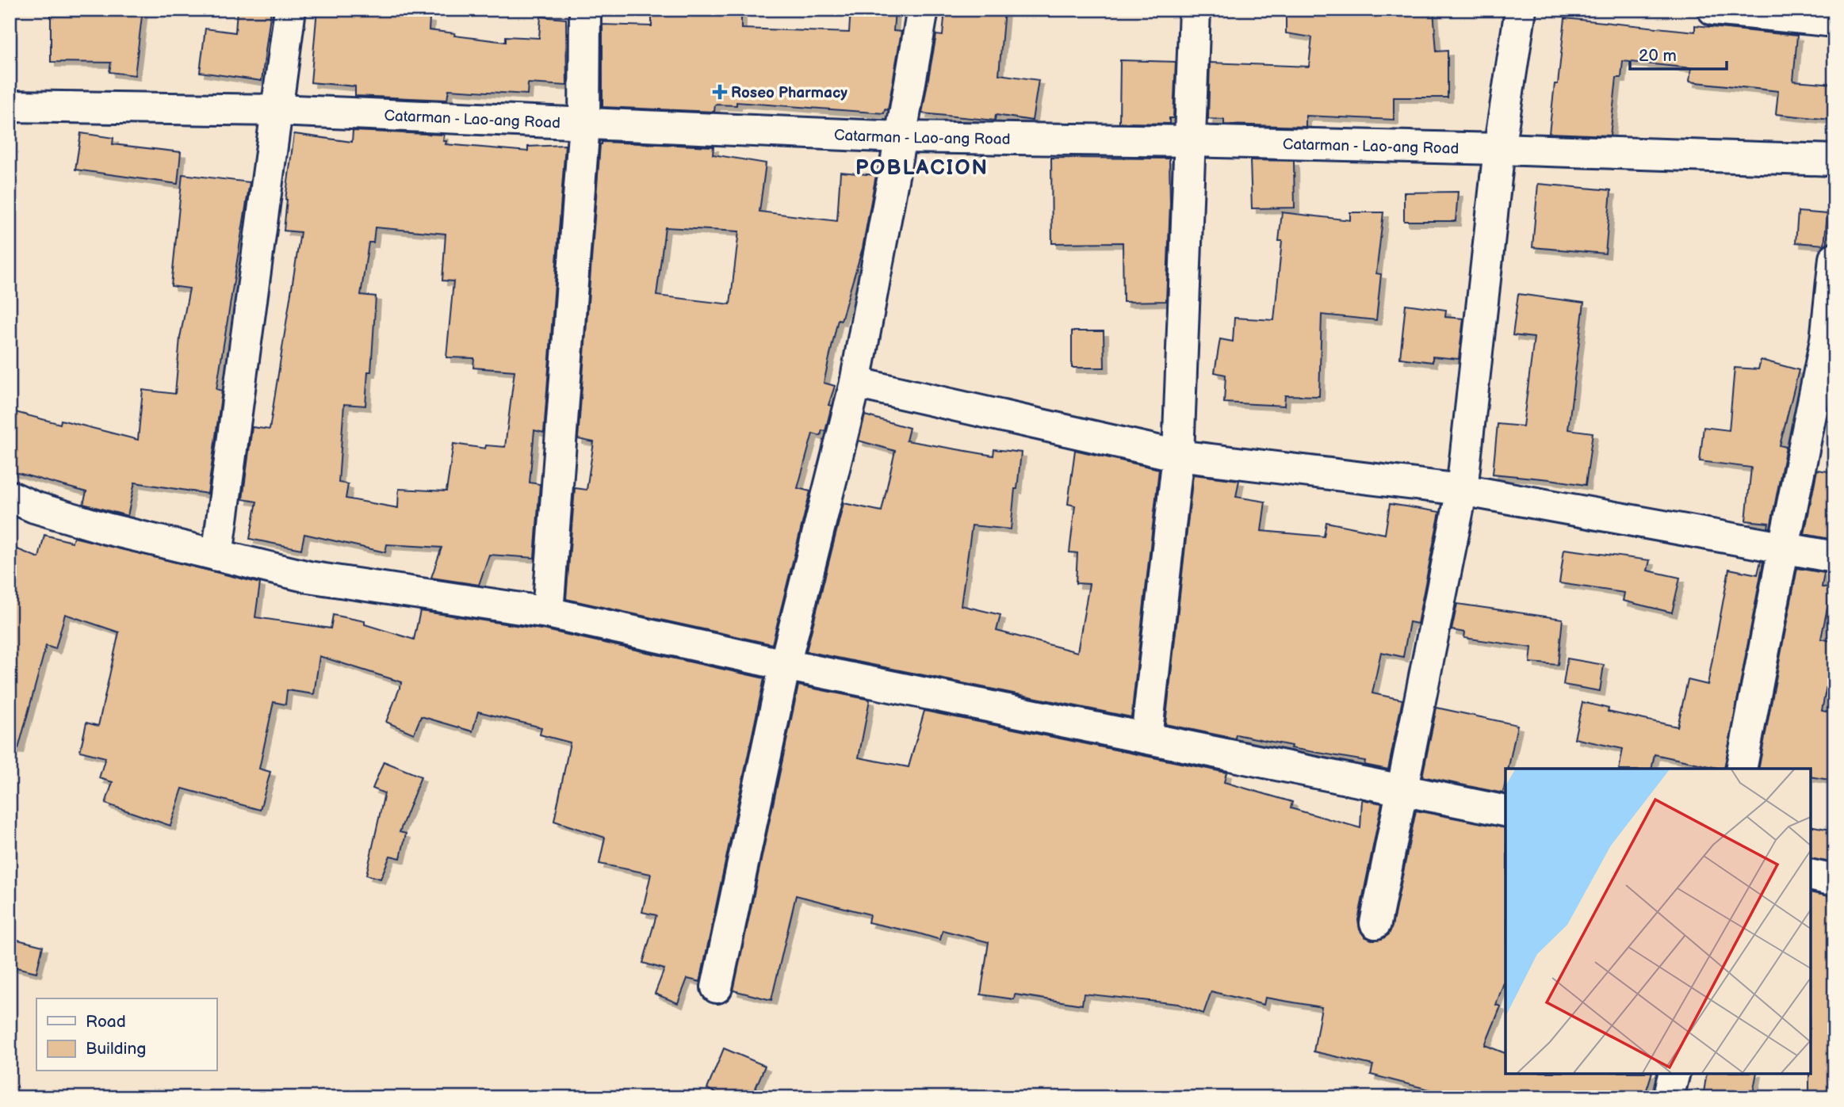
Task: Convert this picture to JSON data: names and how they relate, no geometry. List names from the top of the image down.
{
  "streets": {
    "street": ["Catarman - Lao-ang Road"]
  },
  "districts": ["POBLACION"],
  "places": {
    "health": ["Roseo Pharmacy"]
  },
  "legend": ["Road", "Building"],
  "scale_bar": "20 m"
}
